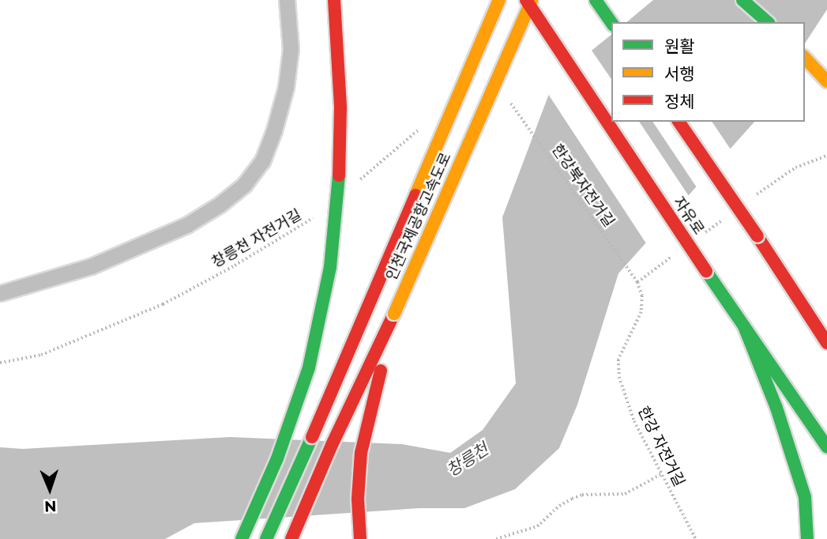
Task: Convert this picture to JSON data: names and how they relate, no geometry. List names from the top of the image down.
{
  "streets": {
    "highway": ["자유로", "인천국제공항고속도로"],
    "path": ["한강북자전거길", "창릉천 자전거길", "한강 자전거길"]
  },
  "crossings": [
    ["한강북자전거길", "한강 자전거길"]
  ],
  "water": ["창릉천"],
  "legend": ["원활", "서행", "정체"],
  "north": "bottom"
}
